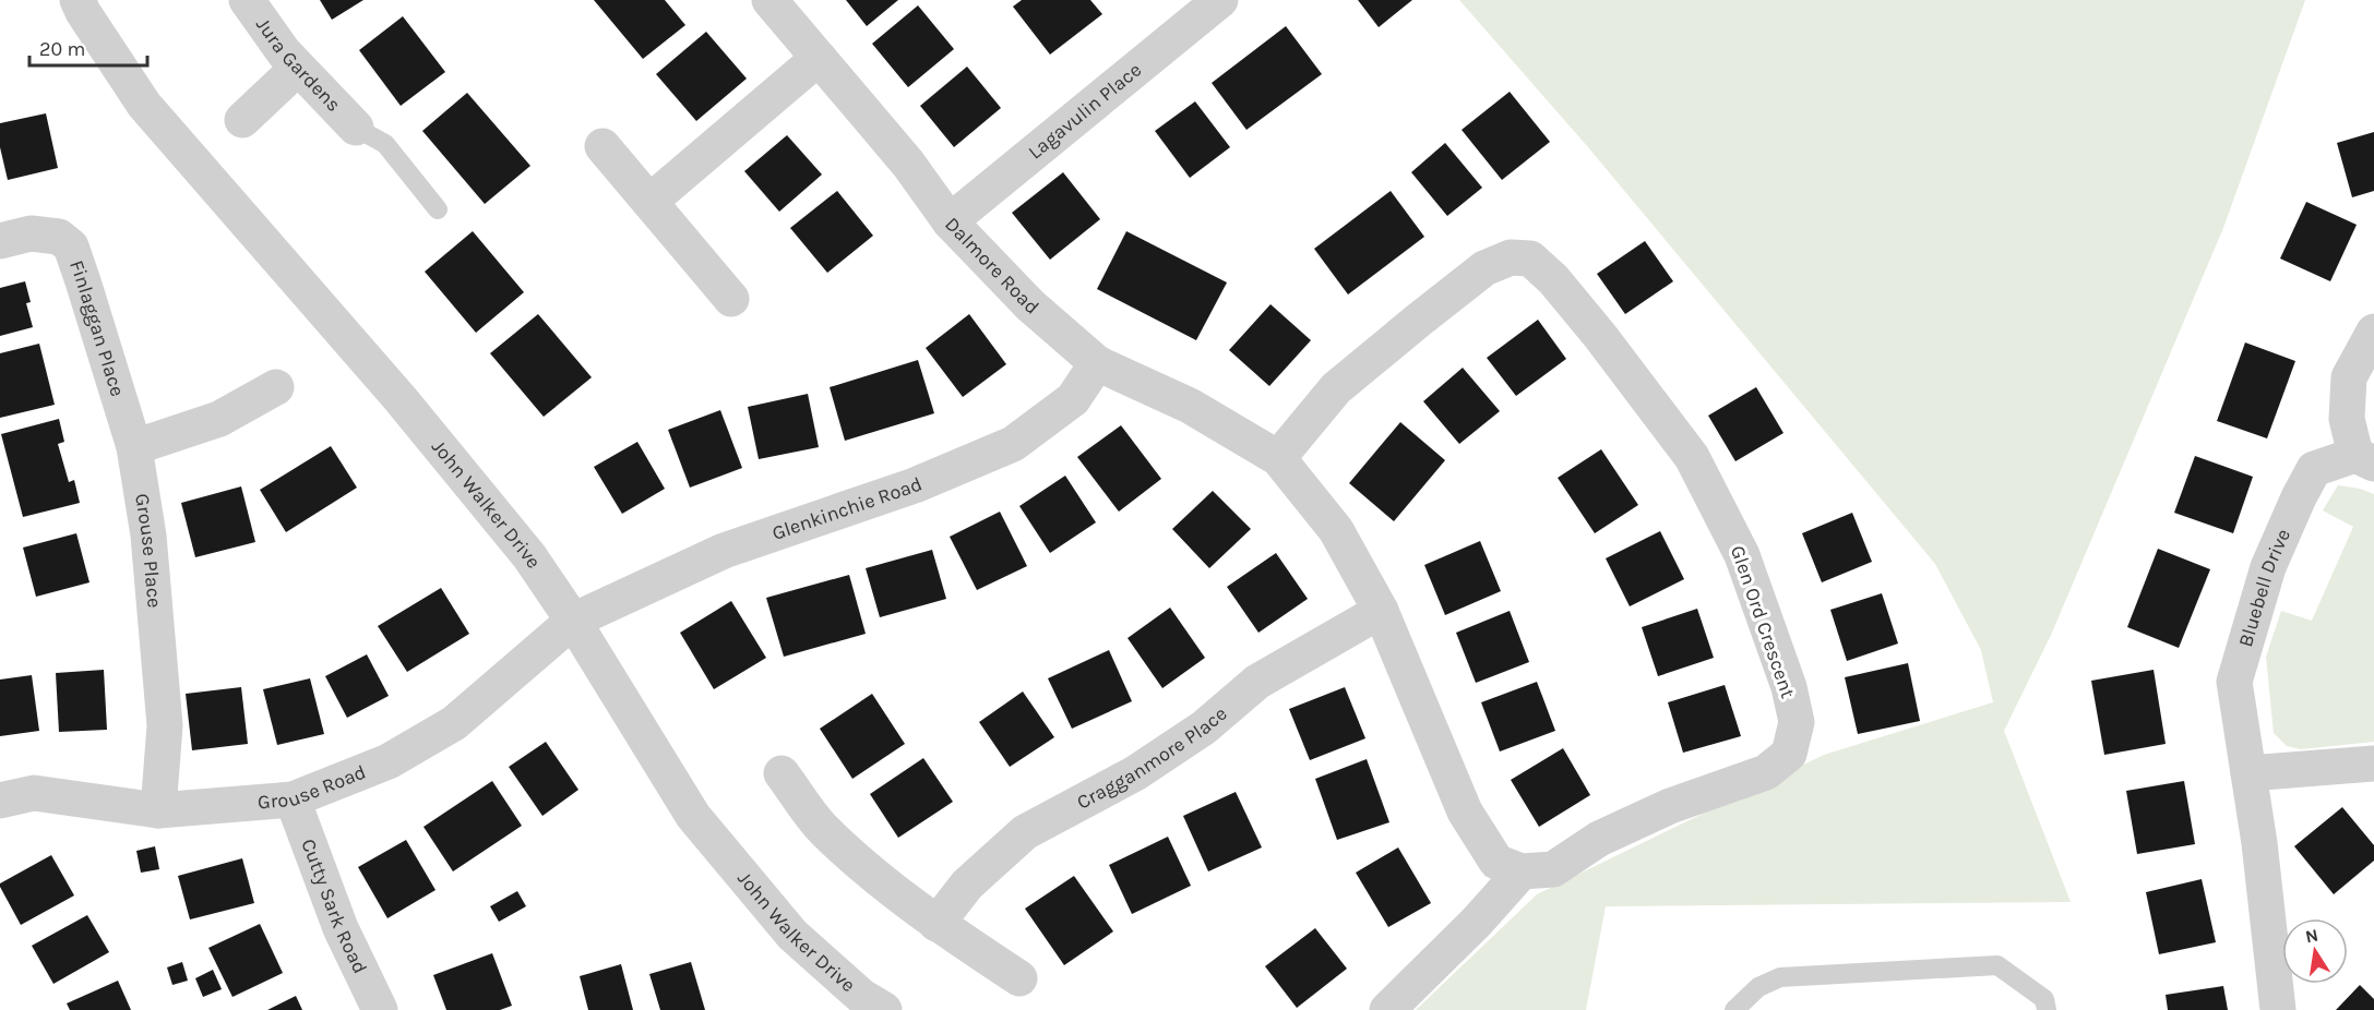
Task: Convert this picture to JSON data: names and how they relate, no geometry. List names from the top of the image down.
{
  "streets": {
    "street": [
      "Jura Gardens",
      "Lagavulin Place",
      "Dalmore Road",
      "Finlaggan Place",
      "John Walker Drive",
      "Glenkinchie Road",
      "Grouse Place",
      "Bluebell Drive",
      "Glen Ord Crescent",
      "Cragganmore Place",
      "Grouse Road",
      "Cutty Sark Road"
    ]
  },
  "crossings": [
    ["Lagavulin Place", "Dalmore Road"],
    ["Dalmore Road", "Glenkinchie Road"],
    ["Dalmore Road", "Glen Ord Crescent"],
    ["Finlaggan Place", "Grouse Place"],
    ["John Walker Drive", "Glenkinchie Road"],
    ["John Walker Drive", "Grouse Road"],
    ["Glenkinchie Road", "Grouse Road"],
    ["Grouse Place", "Grouse Road"],
    ["Grouse Road", "Cutty Sark Road"]
  ],
  "scale_bar": "20 m",
  "north": "top"
}
